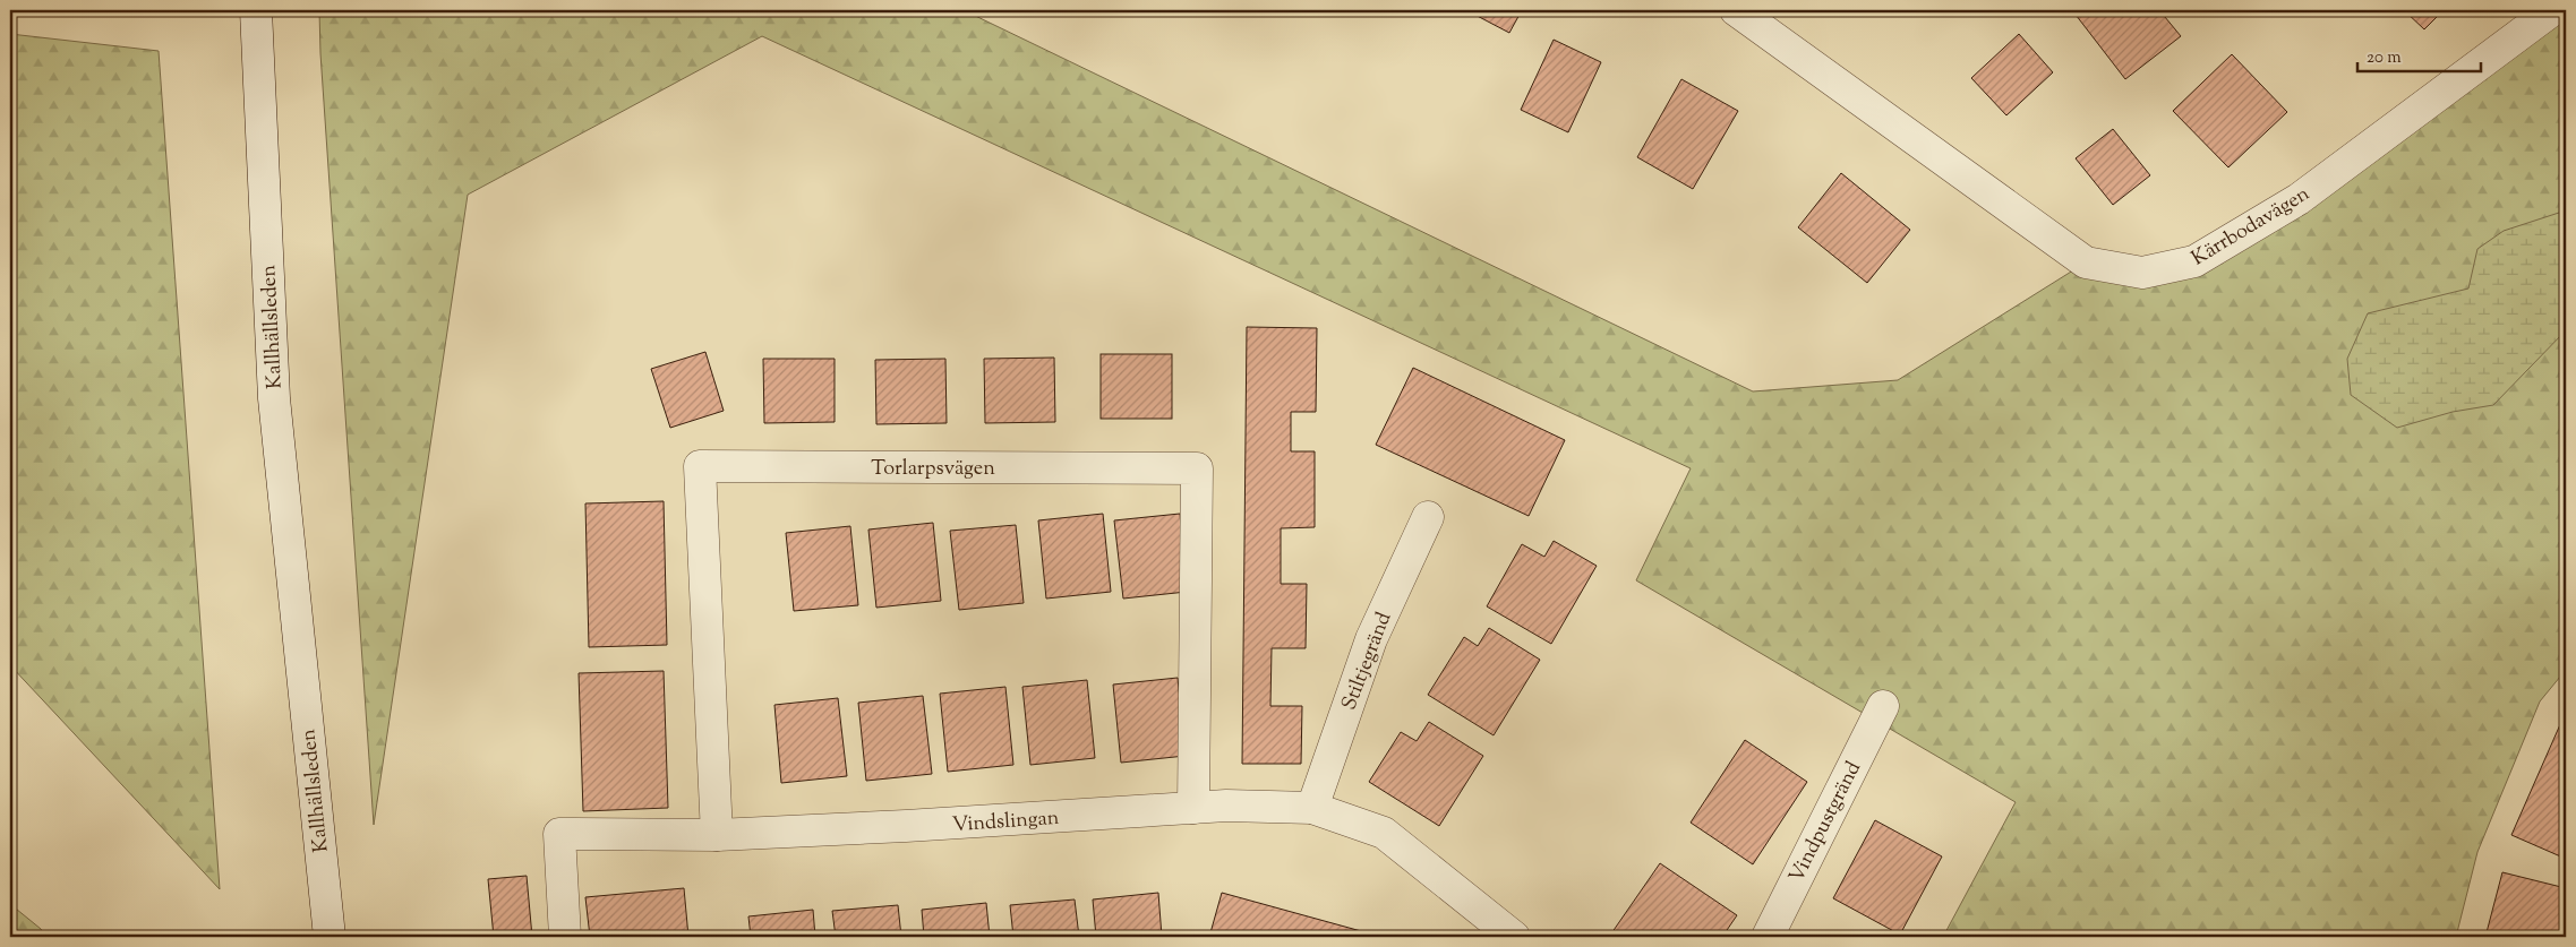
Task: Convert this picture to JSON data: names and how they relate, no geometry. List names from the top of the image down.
{
  "streets": {
    "street": [
      "Kärrbodavägen",
      "Kallhällsleden",
      "Torlarpsvägen",
      "Stiltjegränd",
      "Vindslingan",
      "Vindpustgränd"
    ]
  },
  "crossings": [
    ["Torlarpsvägen", "Vindslingan"],
    ["Stiltjegränd", "Vindslingan"]
  ],
  "scale_bar": "20 m"
}
